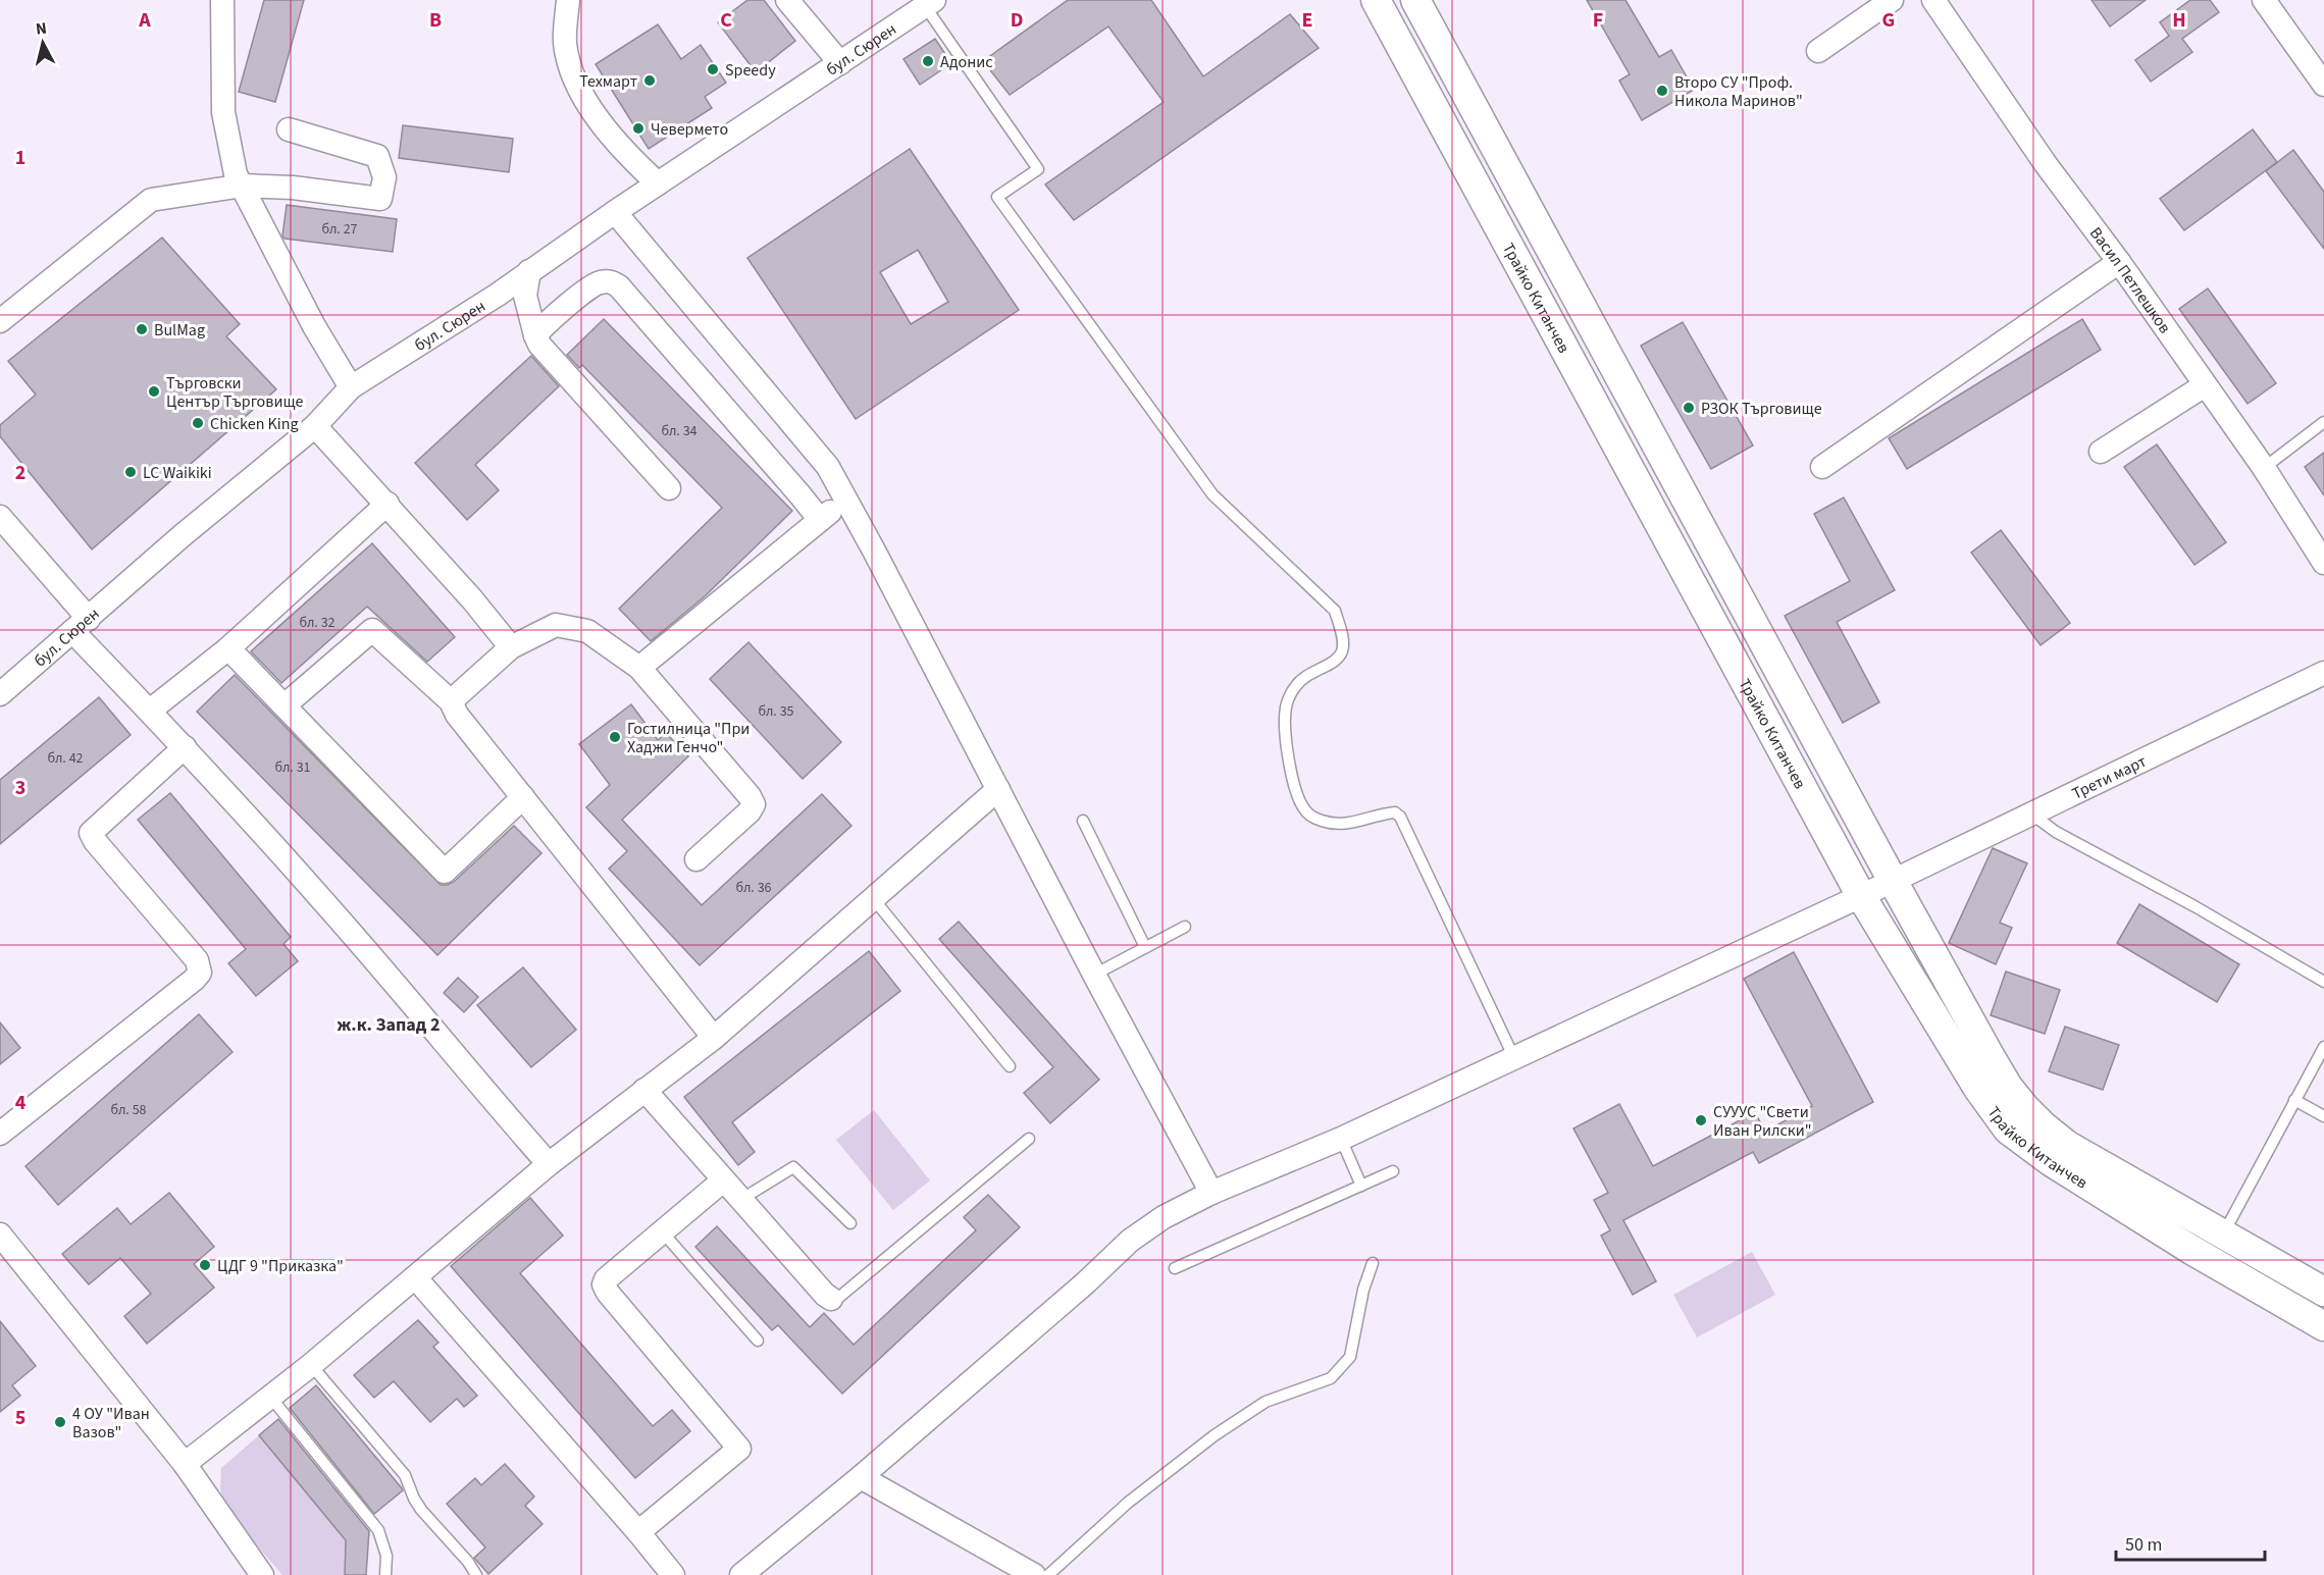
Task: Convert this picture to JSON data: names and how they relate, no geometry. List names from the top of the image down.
{
  "streets": {
    "street": [
      "бул. Сюрен",
      "Васил Петлешков",
      "Трайко Китанчев",
      "Трети март"
    ]
  },
  "crossings": [
    ["Трайко Китанчев", "Трети март"]
  ],
  "districts": ["ж.к. Запад 2"],
  "places": [
    "Адонис",
    "Speedy",
    "Техмарт",
    "Второ СУ \"Проф. Никола Маринов\"",
    "Чевермето",
    "BulMag",
    "Търговски Център Търговище",
    "РЗОК Търговище",
    "Chicken King",
    "LC Waikiki",
    "Гостилница \"При Хаджи Генчо\"",
    "СУУУС \"Свети Иван Рилски\"",
    "ЦДГ 9 \"Приказка\"",
    "4 ОУ \"Иван Вазов\""
  ],
  "house_numbers": [
    "бл. 27",
    "бл. 34",
    "бл. 32",
    "бл. 35",
    "бл. 42",
    "бл. 31",
    "бл. 36",
    "бл. 58"
  ],
  "scale_bar": "50 m",
  "north": "top",
  "grid": {
    "columns": [
      "A",
      "B",
      "C",
      "D",
      "E",
      "F",
      "G",
      "H"
    ],
    "rows": [
      "1",
      "2",
      "3",
      "4",
      "5"
    ]
  }
}
